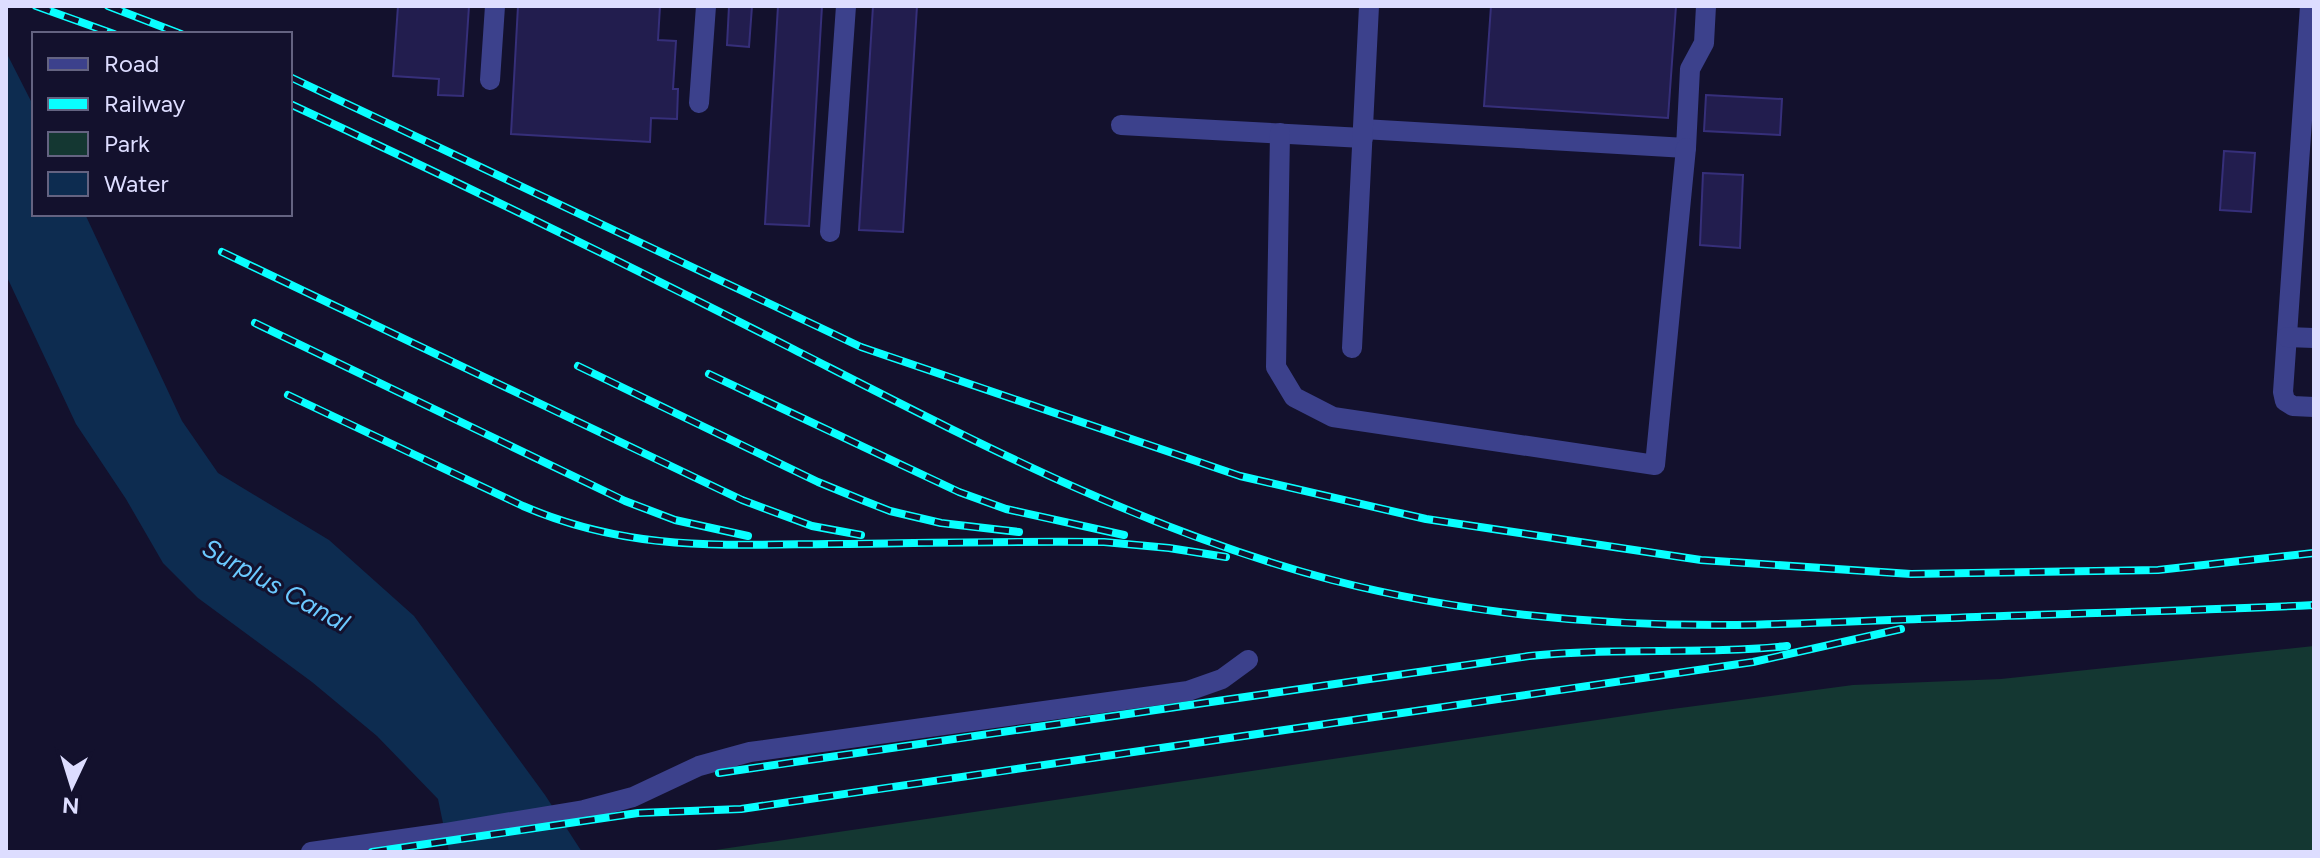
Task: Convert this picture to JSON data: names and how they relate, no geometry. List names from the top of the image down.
{
  "water": ["Surplus Canal"],
  "legend": [
    "Road",
    "Railway",
    "Park",
    "Water"
  ],
  "north": "bottom"
}
